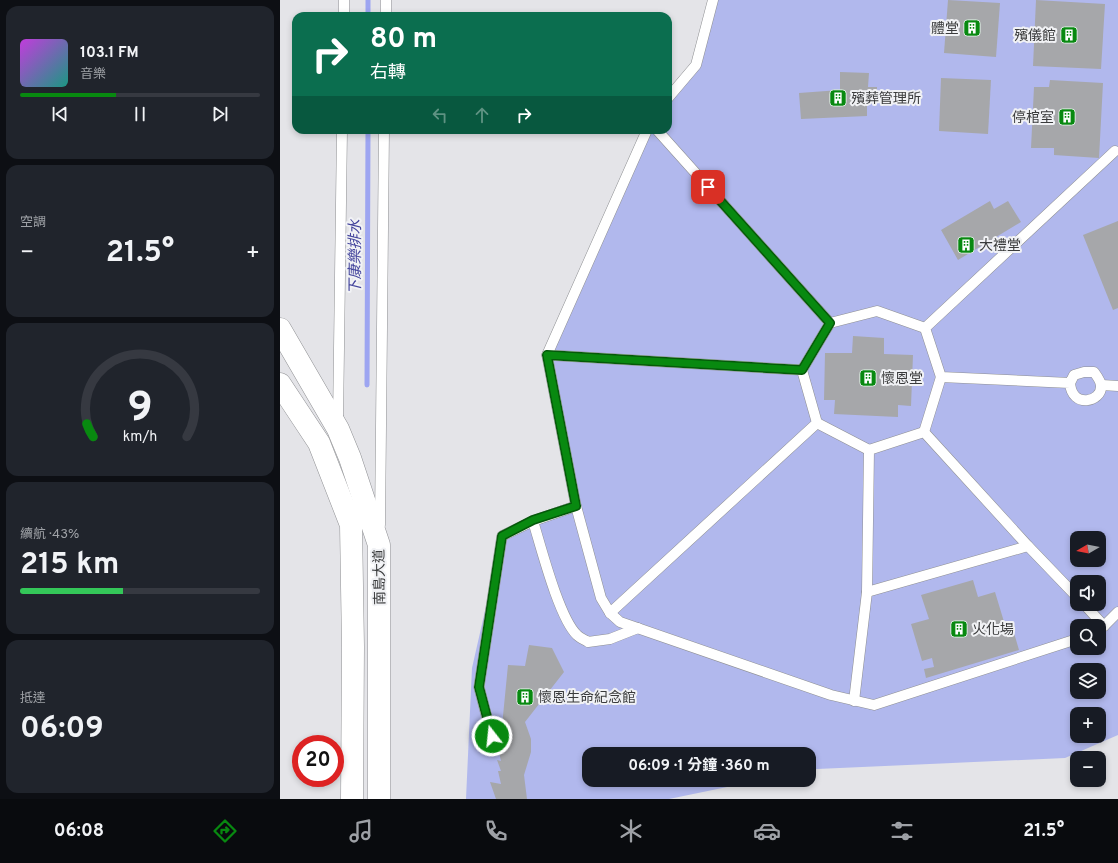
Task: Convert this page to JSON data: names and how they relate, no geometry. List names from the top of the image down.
{
  "streets": {
    "street": ["南島大道"]
  },
  "water": ["下康樂排水"],
  "places": {
    "building": [
      "體堂",
      "殯儀館",
      "殯葬管理所",
      "停棺室",
      "大禮堂",
      "懷恩堂",
      "火化場",
      "懷恩生命紀念館"
    ]
  },
  "north": "left",
  "page": {
    "turn": ["80 m", "右轉"],
    "song": ["103.1 FM", "音樂"],
    "tile": [
      "空調",
      ["續航 · 43%", "215 km"],
      ["抵達", "06:09"]
    ],
    "heat": ["−", "21.5°", "+"],
    "map_buttons": ["+", "−"],
    "limit": "20",
    "trip": "06:09 · 1 分鐘 · 360 m",
    "tabs": ["06:08", "21.5°"],
    "gauge": ["9", "km/h"]
  }
}
